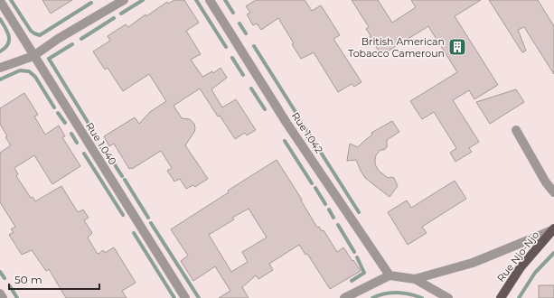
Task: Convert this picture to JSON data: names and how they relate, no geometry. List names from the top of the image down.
{
  "streets": {
    "main road": ["Rue Njo-Njo"],
    "street": ["Rue 1.042", "Rue 1.040"]
  },
  "places": {
    "building": ["British American Tobacco Cameroun"]
  },
  "scale_bar": "50 m"
}
